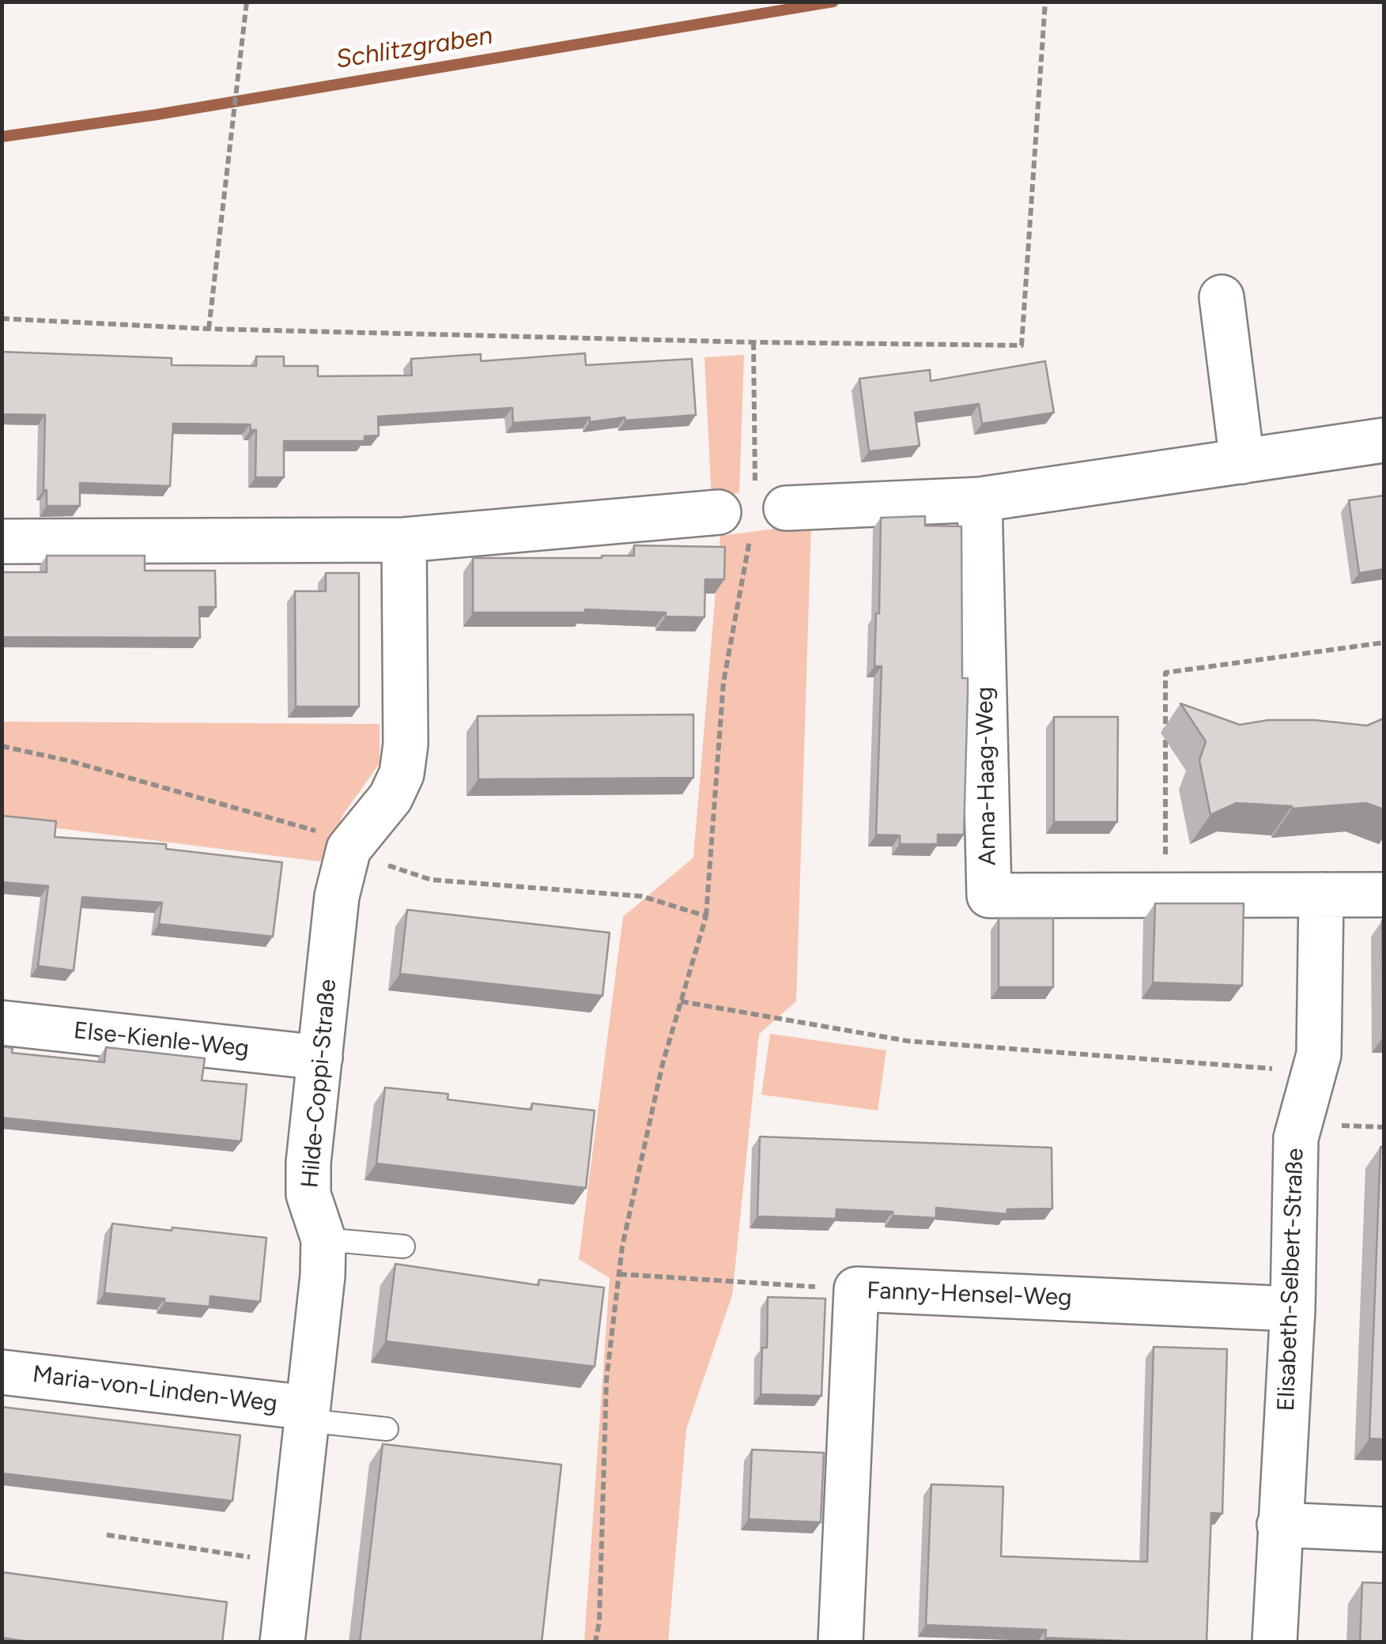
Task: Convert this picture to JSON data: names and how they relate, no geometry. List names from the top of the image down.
{
  "streets": {
    "street": [
      "Anna-Haag-Weg",
      "Else-Kienle-Weg",
      "Hilde-Coppi-Straße",
      "Elisabeth-Selbert-Straße",
      "Fanny-Hensel-Weg",
      "Maria-von-Linden-Weg"
    ]
  },
  "crossings": [
    ["Anna-Haag-Weg", "Elisabeth-Selbert-Straße"],
    ["Else-Kienle-Weg", "Hilde-Coppi-Straße"],
    ["Hilde-Coppi-Straße", "Maria-von-Linden-Weg"],
    ["Elisabeth-Selbert-Straße", "Fanny-Hensel-Weg"]
  ],
  "water": ["Schlitzgraben"]
}
